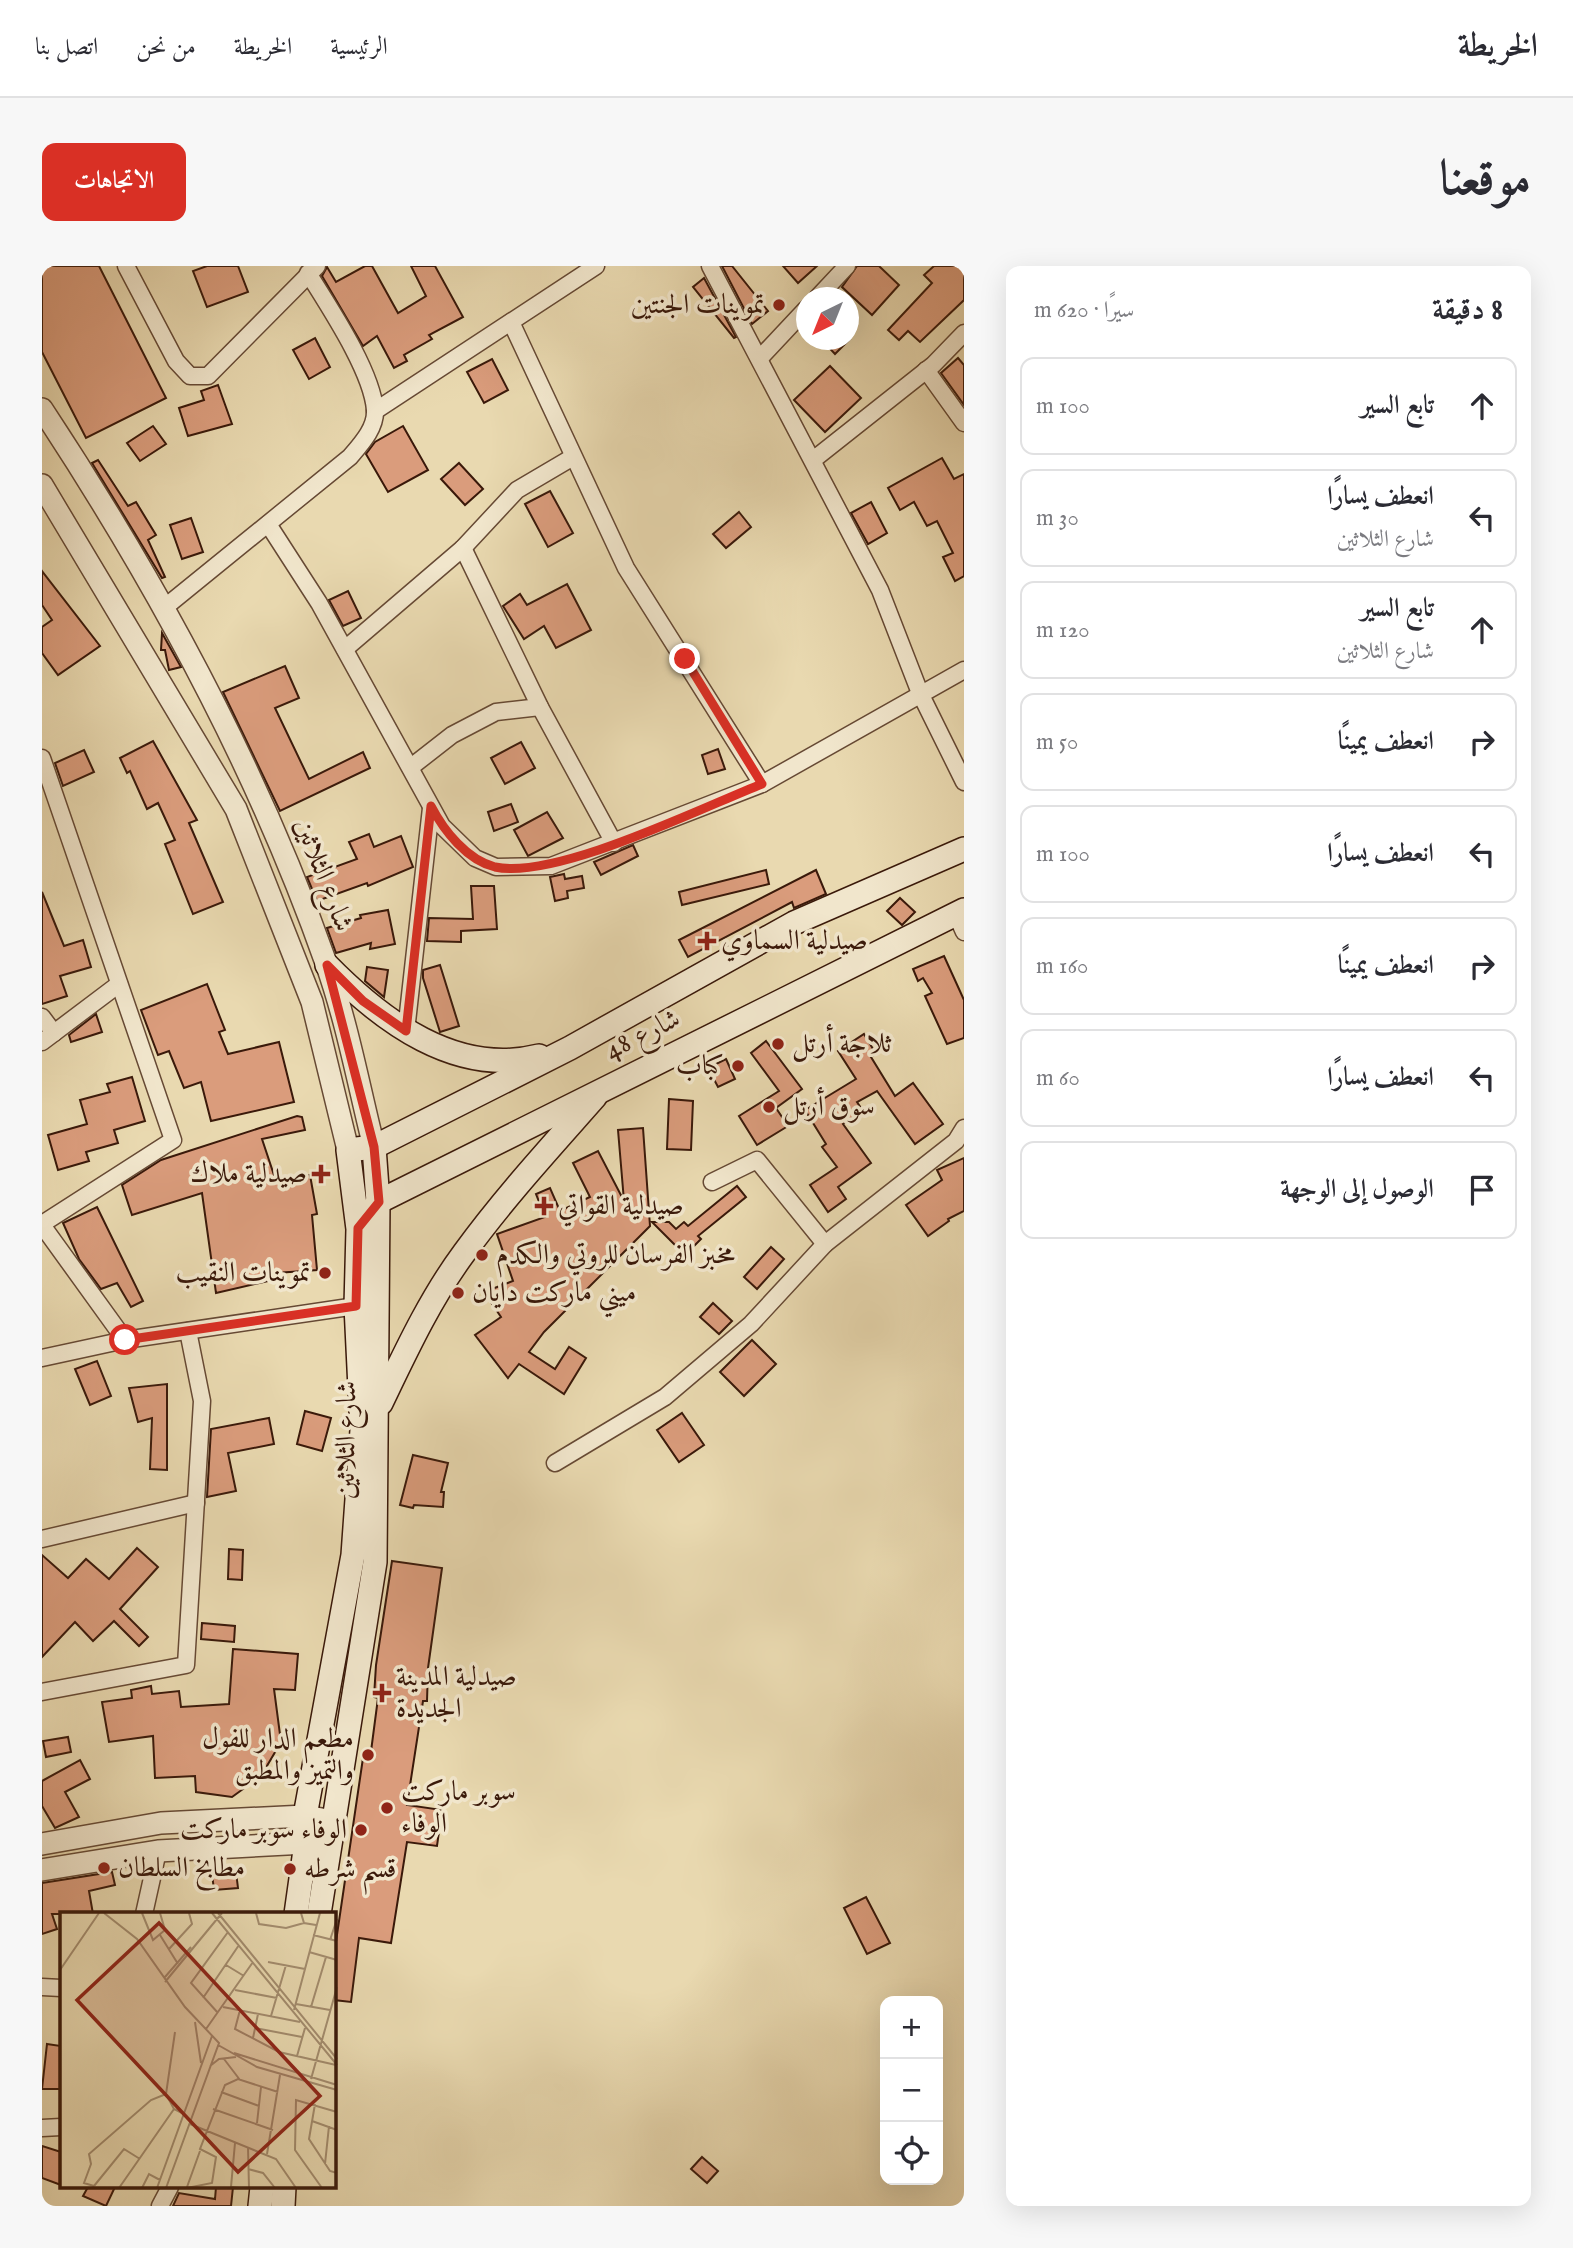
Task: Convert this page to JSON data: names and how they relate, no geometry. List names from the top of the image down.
{
  "streets": {
    "main road": ["شارع الثلاثين", "شارع 48"]
  },
  "crossings": [
    ["شارع الثلاثين", "شارع 48"]
  ],
  "places": {
    "other": [
      "تموينات الجنتين",
      "ثلاجة أرتل",
      "كباب",
      "سوق أرتل",
      "مخبز الفرسان للروتي والكدم",
      "تموينات النقيب",
      "ميني ماركت دايان",
      "مطعم الدار للفول والتميز والمطبق",
      "سوبر ماركت الوفاء",
      "الوفاء سوبر ماركت",
      "مطابخ السلطان",
      "قسم شرطه"
    ],
    "health": [
      "صيدلية السماوي",
      "صيدلية ملاك",
      "صيدلية القواتي",
      "صيدلية المدينة الجديدة"
    ]
  },
  "north": "bottom left",
  "page": {
    "header": "الخريطة",
    "nav": [
      "الرئيسية",
      "الخريطة",
      "من نحن",
      "اتصل بنا"
    ],
    "title": "موقعنا",
    "buttons": "الاتجاهات",
    "heading": ["8 دقيقة", "سيرًا · 620 m"],
    "list": [
      ["تابع السير", "100 m"],
      ["انعطف يسارًا", "شارع الثلاثين", "30 m"],
      ["تابع السير", "شارع الثلاثين", "120 m"],
      ["انعطف يمينًا", "50 m"],
      ["انعطف يسارًا", "100 m"],
      ["انعطف يمينًا", "160 m"],
      ["انعطف يسارًا", "60 m"],
      "الوصول إلى الوجهة"
    ],
    "map_buttons": ["+", "−"]
  }
}
